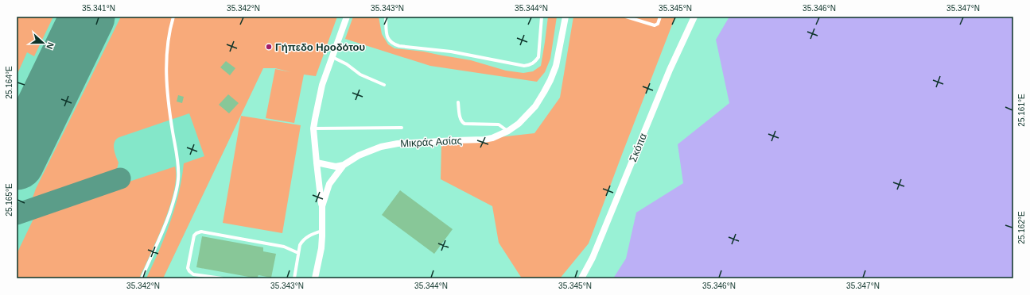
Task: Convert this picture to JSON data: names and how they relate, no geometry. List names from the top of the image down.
{
  "streets": {
    "street": ["Μικράς Ασίας", "Σκόπα"]
  },
  "places": ["Γήπεδο Ηροδότου"],
  "north": "right",
  "coordinates": [
    "35.341°N",
    "35.342°N",
    "35.343°N",
    "35.344°N",
    "35.345°N",
    "35.346°N",
    "35.347°N",
    "25.164°E",
    "25.161°E",
    "25.165°E",
    "25.162°E"
  ]
}
